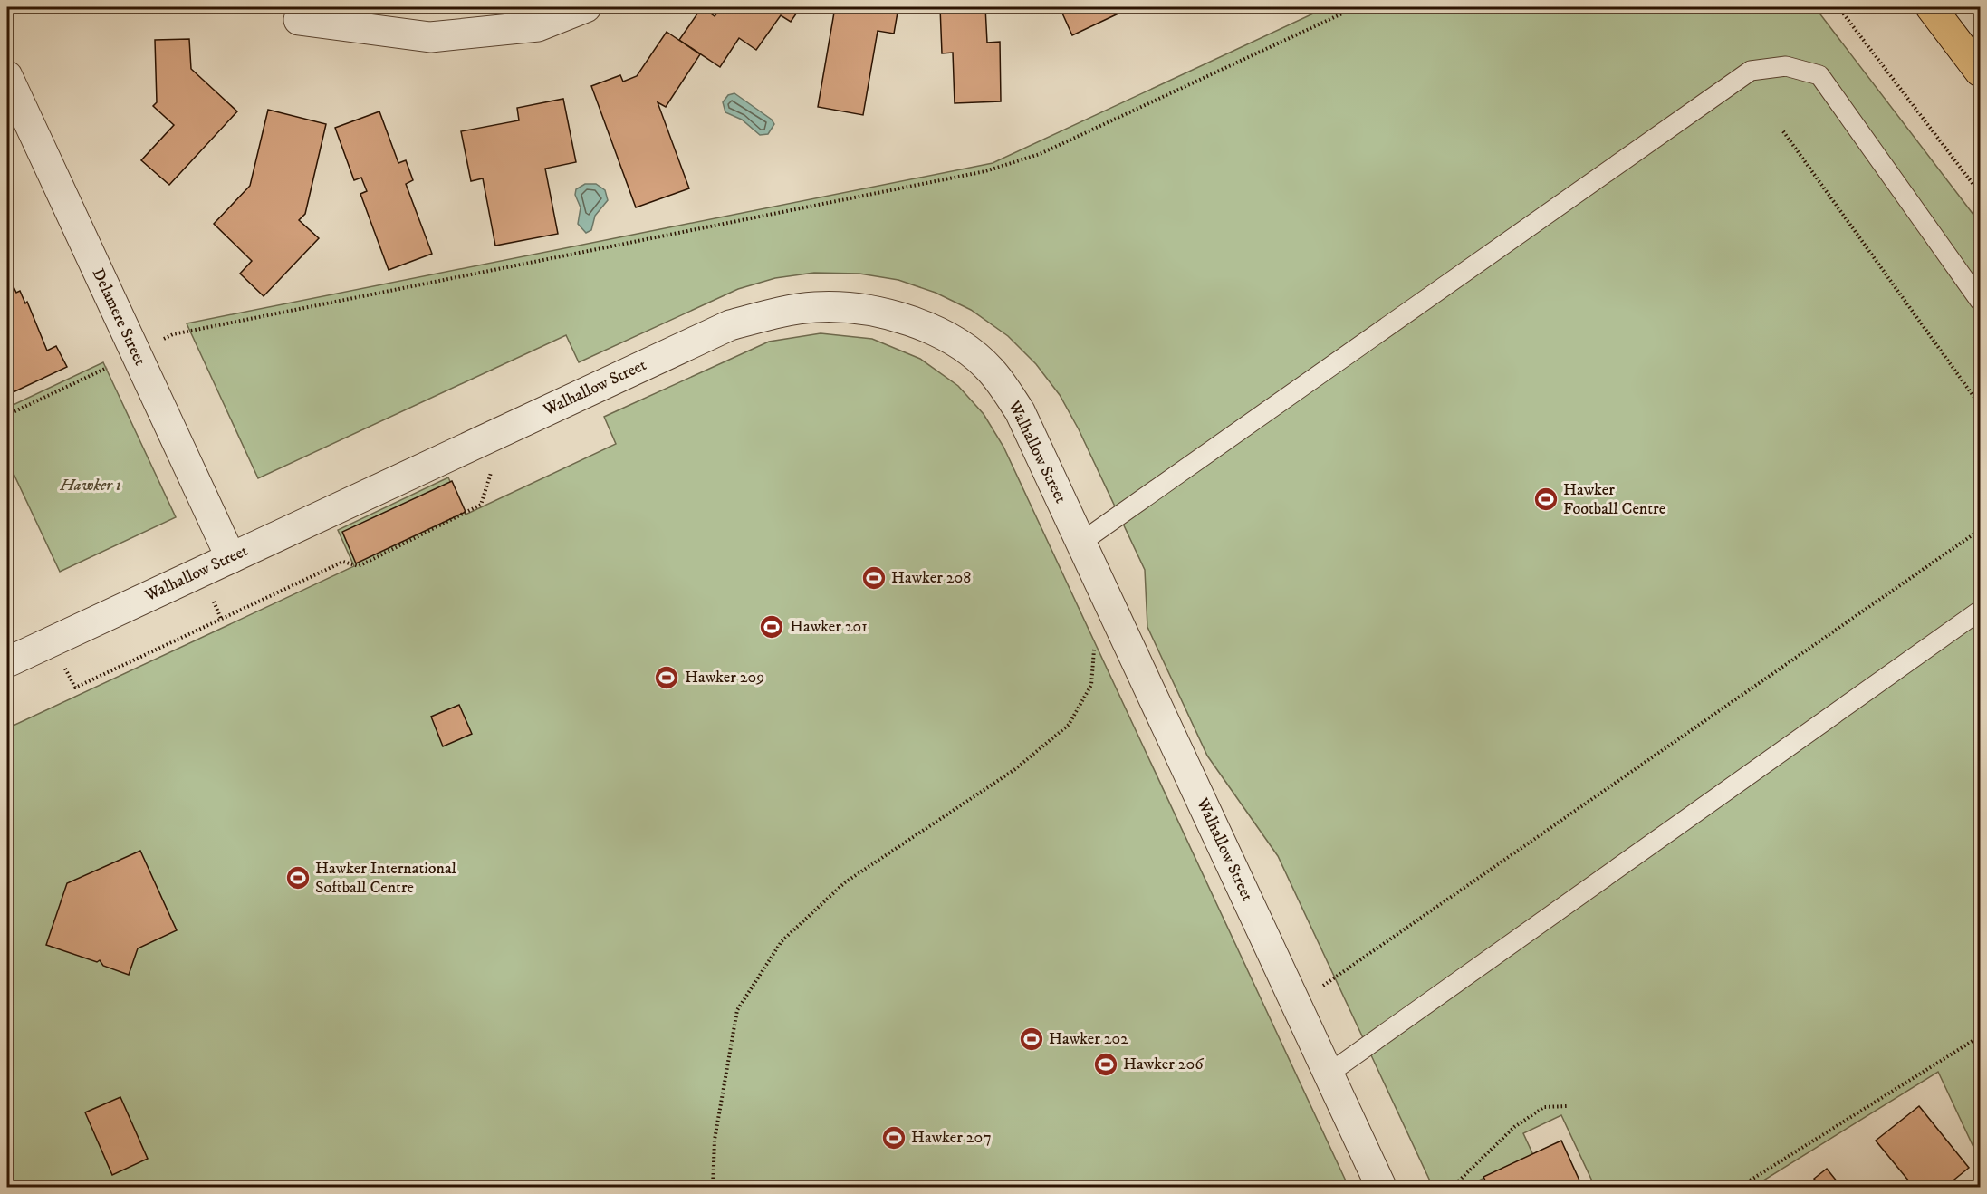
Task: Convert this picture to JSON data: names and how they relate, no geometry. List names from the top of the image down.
{
  "streets": {
    "street": ["Delamere Street", "Walhallow Street"]
  },
  "crossings": [
    ["Delamere Street", "Walhallow Street"]
  ],
  "parks": ["Hawker 1"],
  "places": {
    "sports": [
      "Hawker Football Centre",
      "Hawker 208",
      "Hawker 201",
      "Hawker 209",
      "Hawker International Softball Centre",
      "Hawker 202",
      "Hawker 206",
      "Hawker 207"
    ]
  }
}
